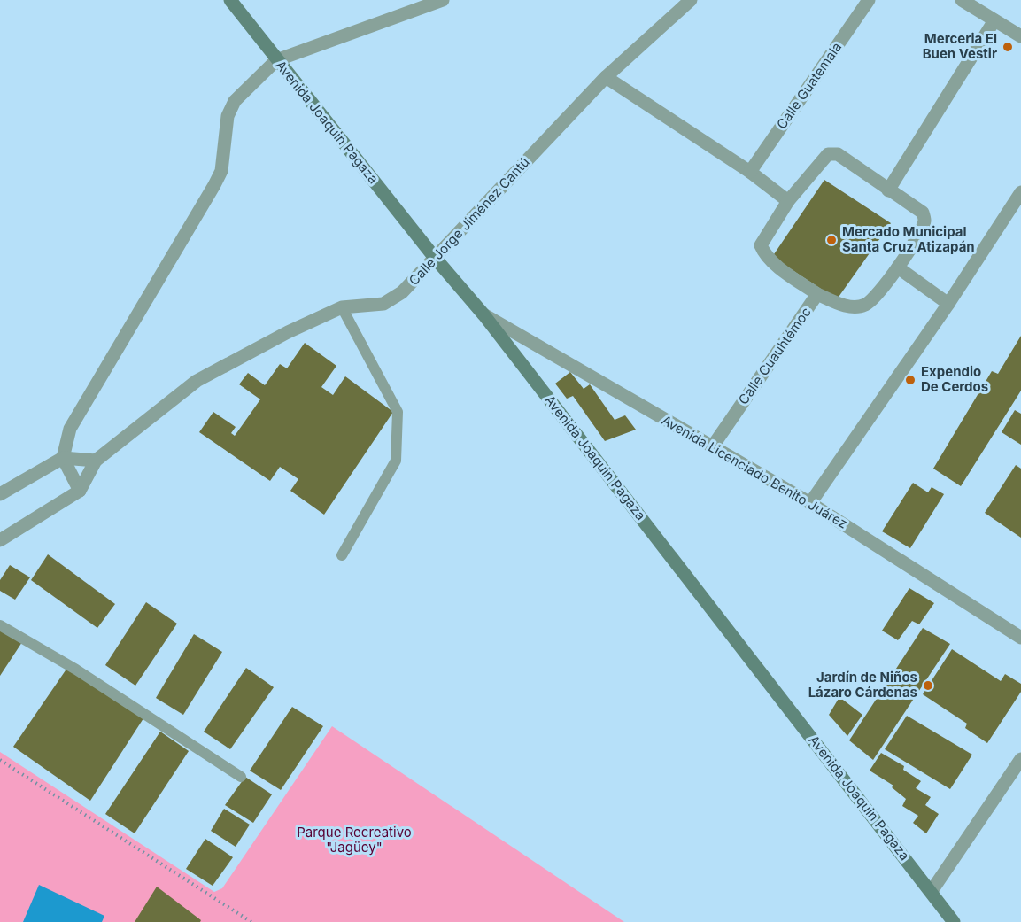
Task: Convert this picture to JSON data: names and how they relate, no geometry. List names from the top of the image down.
{
  "streets": {
    "main road": ["Avenida Joaquin Pagaza"],
    "street": [
      "Calle Guatemala",
      "Calle Jorge Jiménez Cantú",
      "Calle Cuauhtémoc",
      "Avenida Licenciado Benito Juárez"
    ]
  },
  "crossings": [
    ["Avenida Joaquin Pagaza", "Calle Jorge Jiménez Cantú"],
    ["Avenida Joaquin Pagaza", "Avenida Licenciado Benito Juárez"],
    ["Calle Cuauhtémoc", "Avenida Licenciado Benito Juárez"]
  ],
  "parks": ["Parque Recreativo \"Jagüey\""],
  "places": [
    "Merceria El Buen Vestir",
    "Mercado Municipal Santa Cruz Atizapán",
    "Expendio De Cerdos",
    "Jardín de Niños Lázaro Cárdenas"
  ]
}
